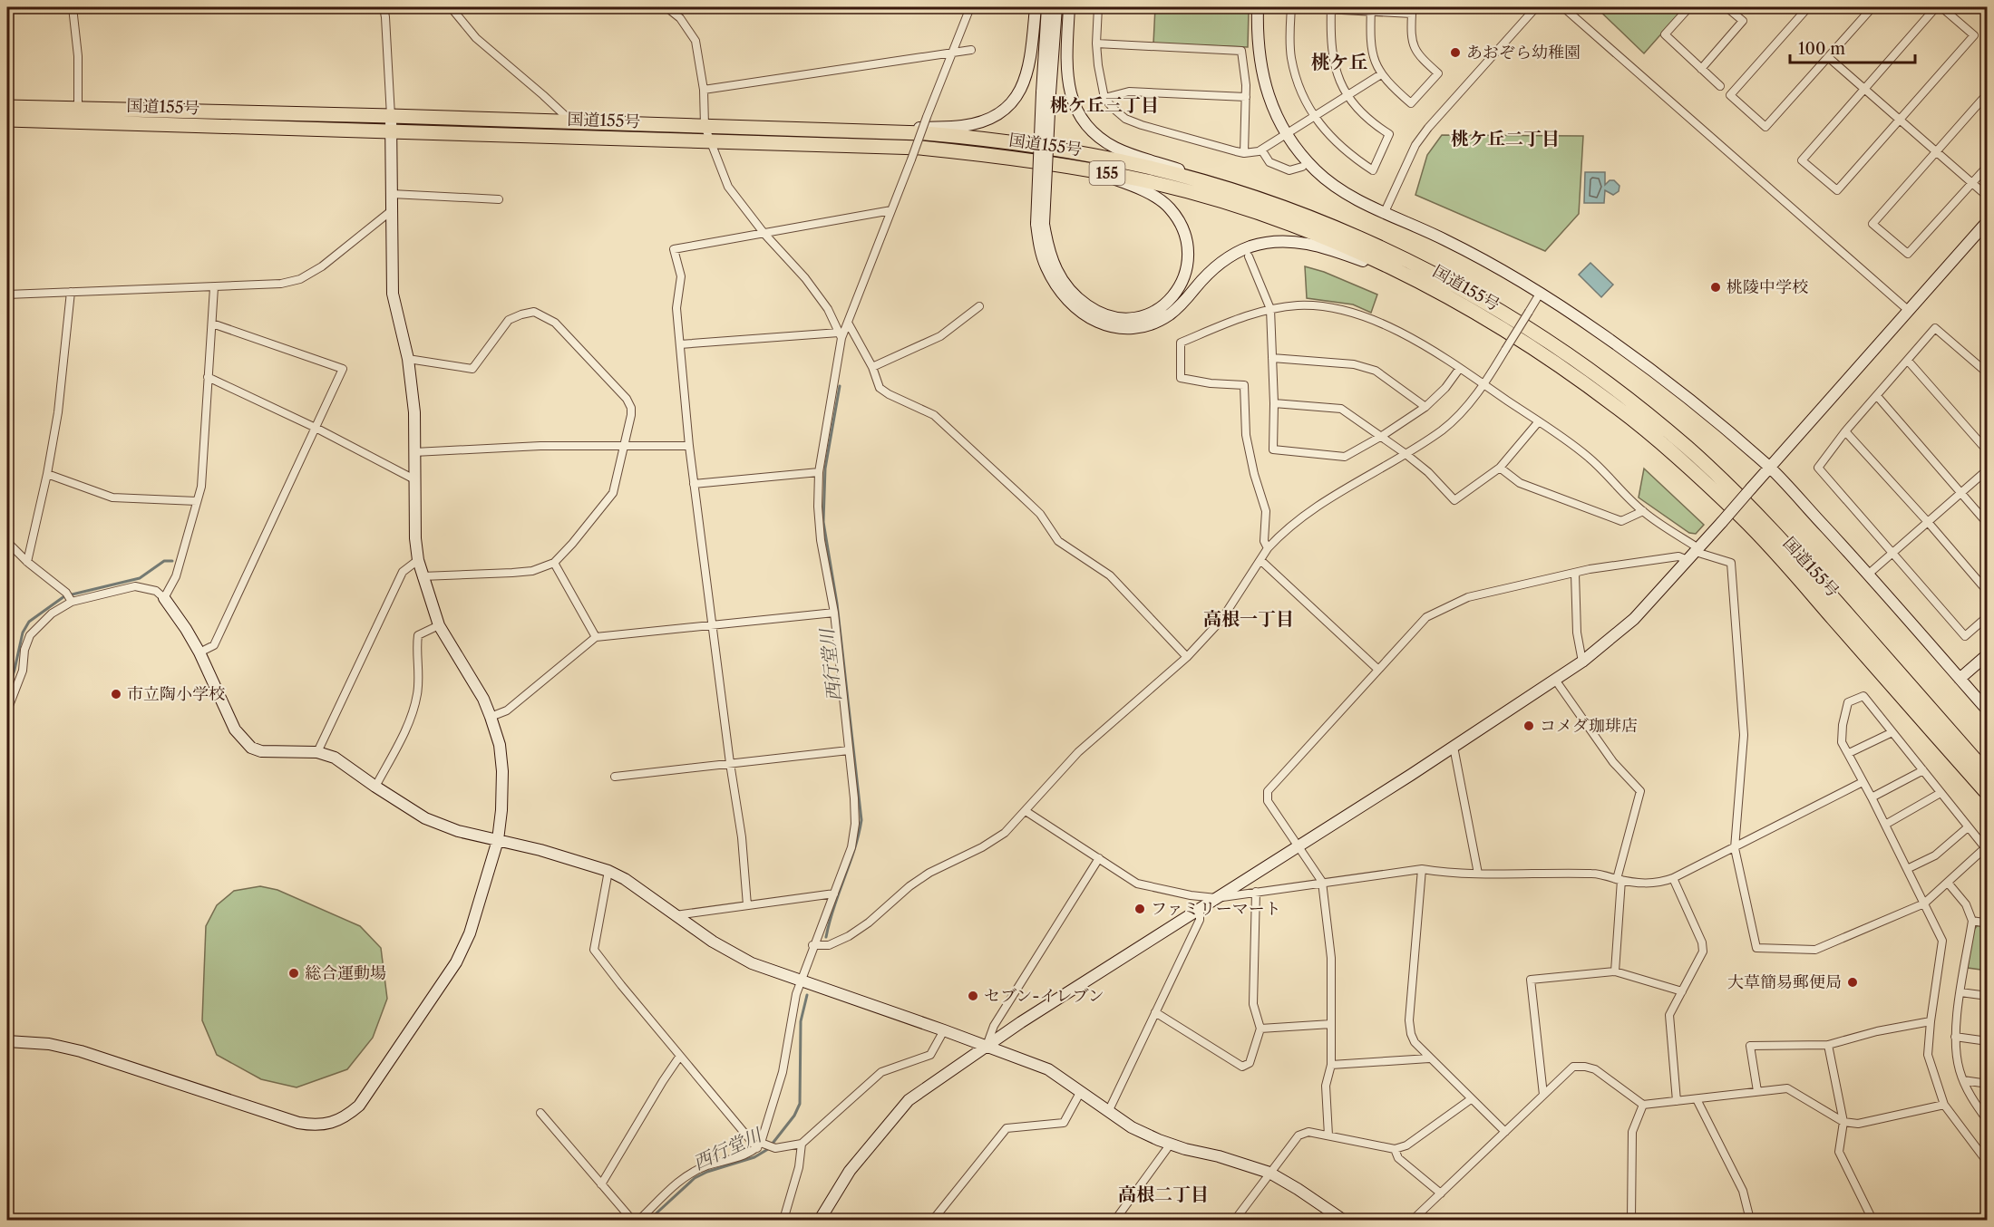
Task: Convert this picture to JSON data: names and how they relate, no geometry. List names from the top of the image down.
{
  "streets": {
    "highway": ["国道155号", "155"]
  },
  "districts": [
    "桃ケ丘",
    "桃ケ丘三丁目",
    "桃ケ丘二丁目",
    "高根一丁目",
    "高根二丁目"
  ],
  "water": ["西行堂川"],
  "places": [
    "あおぞら幼稚園",
    "桃陵中学校",
    "市立陶小学校",
    "コメダ珈琲店",
    "ファミリーマート",
    "総合運動場",
    "大草簡易郵便局",
    "セブン-イレブン"
  ],
  "scale_bar": "100 m"
}
